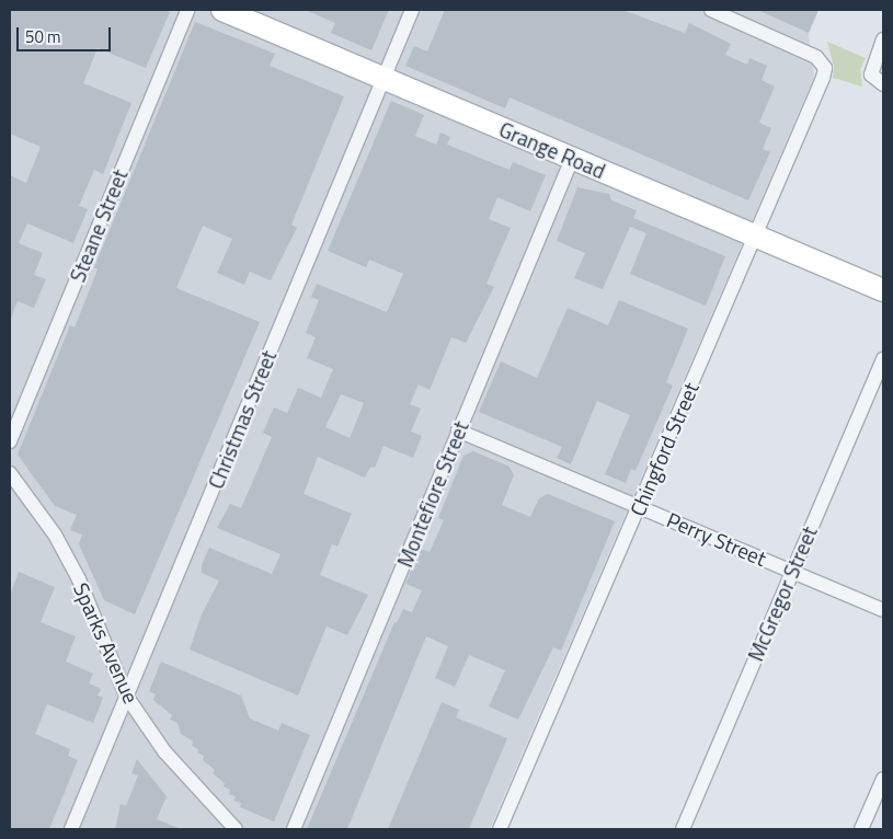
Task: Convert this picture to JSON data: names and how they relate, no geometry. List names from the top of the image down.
{
  "streets": {
    "main road": ["Grange Road"],
    "street": [
      "Steane Street",
      "Christmas Street",
      "Chingford Street",
      "Montefiore Street",
      "Perry Street",
      "McGregor Street",
      "Sparks Avenue"
    ]
  },
  "crossings": [
    ["Grange Road", "Christmas Street"],
    ["Grange Road", "Chingford Street"],
    ["Grange Road", "Montefiore Street"],
    ["Christmas Street", "Sparks Avenue"],
    ["Chingford Street", "Perry Street"],
    ["Montefiore Street", "Perry Street"],
    ["Perry Street", "McGregor Street"]
  ],
  "scale_bar": "50 m"
}
